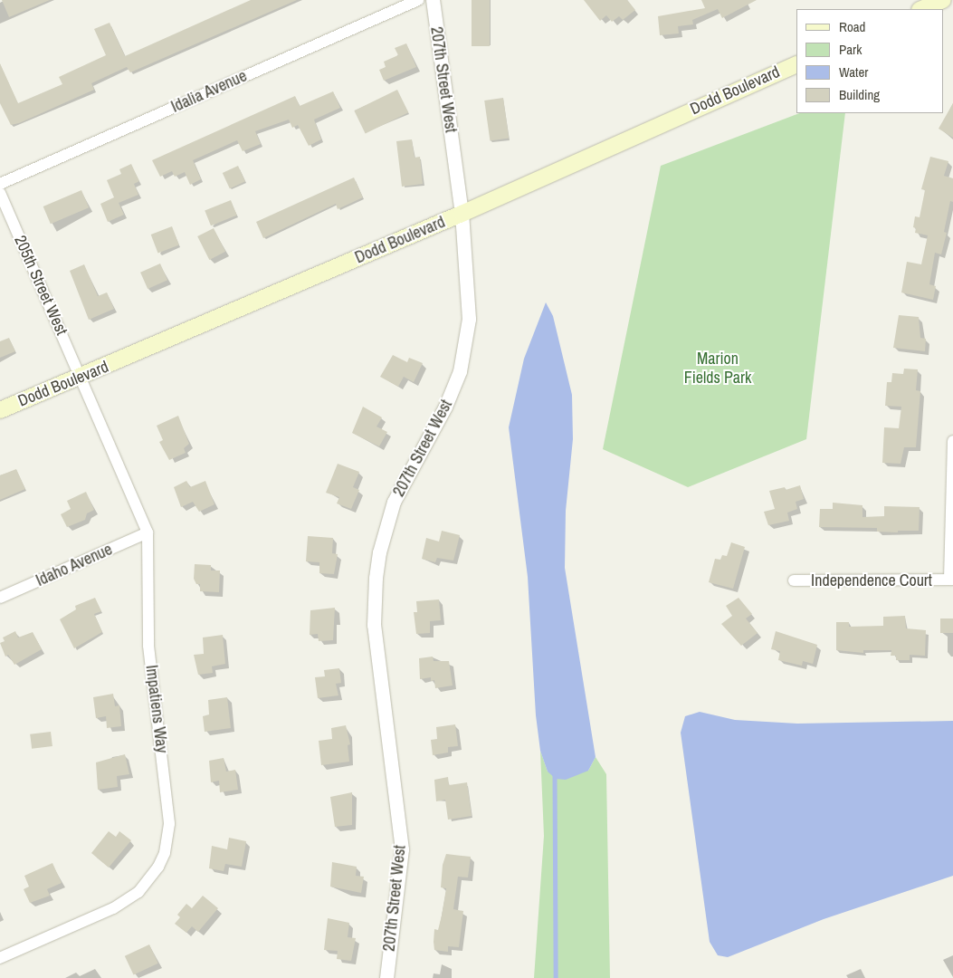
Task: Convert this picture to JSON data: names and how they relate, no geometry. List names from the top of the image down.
{
  "streets": {
    "main road": ["Dodd Boulevard"],
    "street": [
      "207th Street West",
      "Idalia Avenue",
      "205th Street West",
      "Idaho Avenue",
      "Independence Court",
      "Impatiens Way"
    ]
  },
  "crossings": [
    ["207th Street West", "Dodd Boulevard"],
    ["Dodd Boulevard", "205th Street West"],
    ["Dodd Boulevard", "Impatiens Way"],
    ["205th Street West", "Impatiens Way"],
    ["Idaho Avenue", "Impatiens Way"]
  ],
  "parks": ["Marion Fields Park"],
  "legend": [
    "Road",
    "Park",
    "Water",
    "Building"
  ]
}
